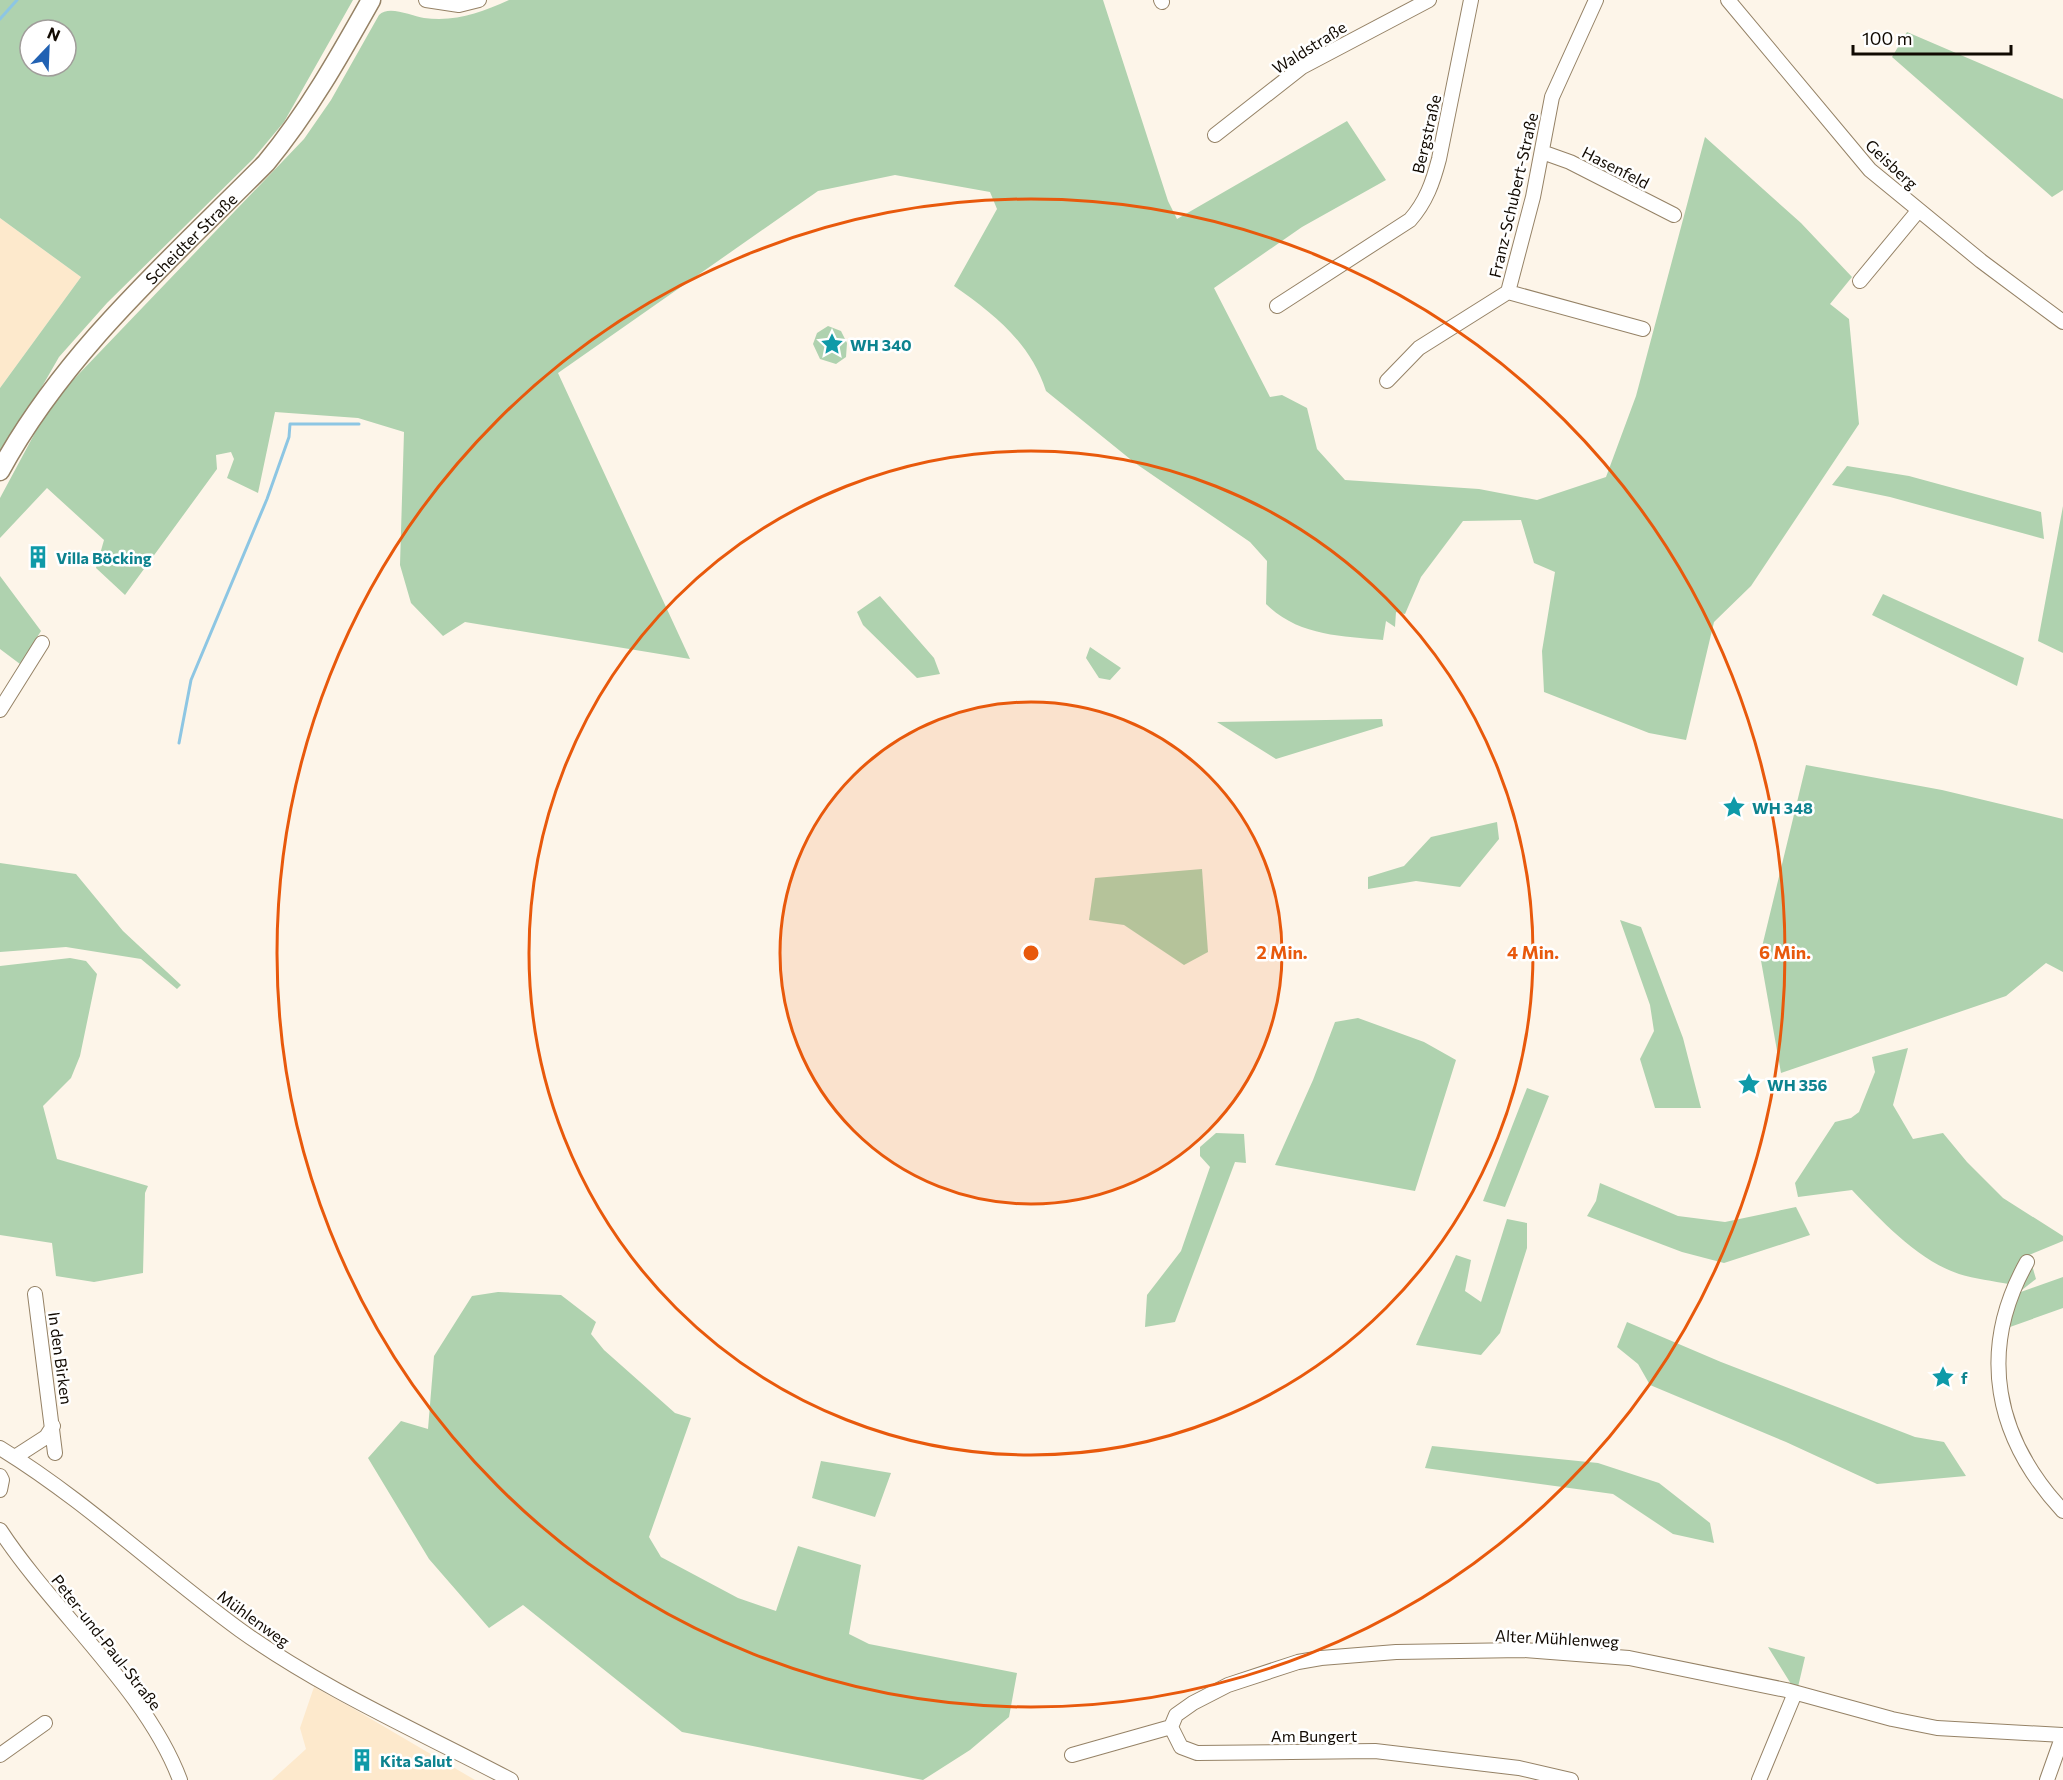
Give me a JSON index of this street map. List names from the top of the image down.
{
  "streets": {
    "main road": ["Scheidter Straße"],
    "street": [
      "Waldstraße",
      "Bergstraße",
      "Geisberg",
      "Hasenfeld",
      "Franz-Schubert-Straße",
      "In den Birken",
      "Mühlenweg",
      "Alter Mühlenweg",
      "Peter-und-Paul-Straße",
      "Am Bungert"
    ]
  },
  "crossings": [
    ["Hasenfeld", "Franz-Schubert-Straße"],
    ["In den Birken", "Mühlenweg"],
    ["Alter Mühlenweg", "Am Bungert"]
  ],
  "places": {
    "place": [
      "WH 340",
      "WH 348",
      "WH 356",
      "f"
    ],
    "building": ["Villa Böcking", "Kita Salut"]
  },
  "scale_bar": "100 m",
  "north": "top right",
  "rings": ["2 Min.", "4 Min.", "6 Min."]
}
